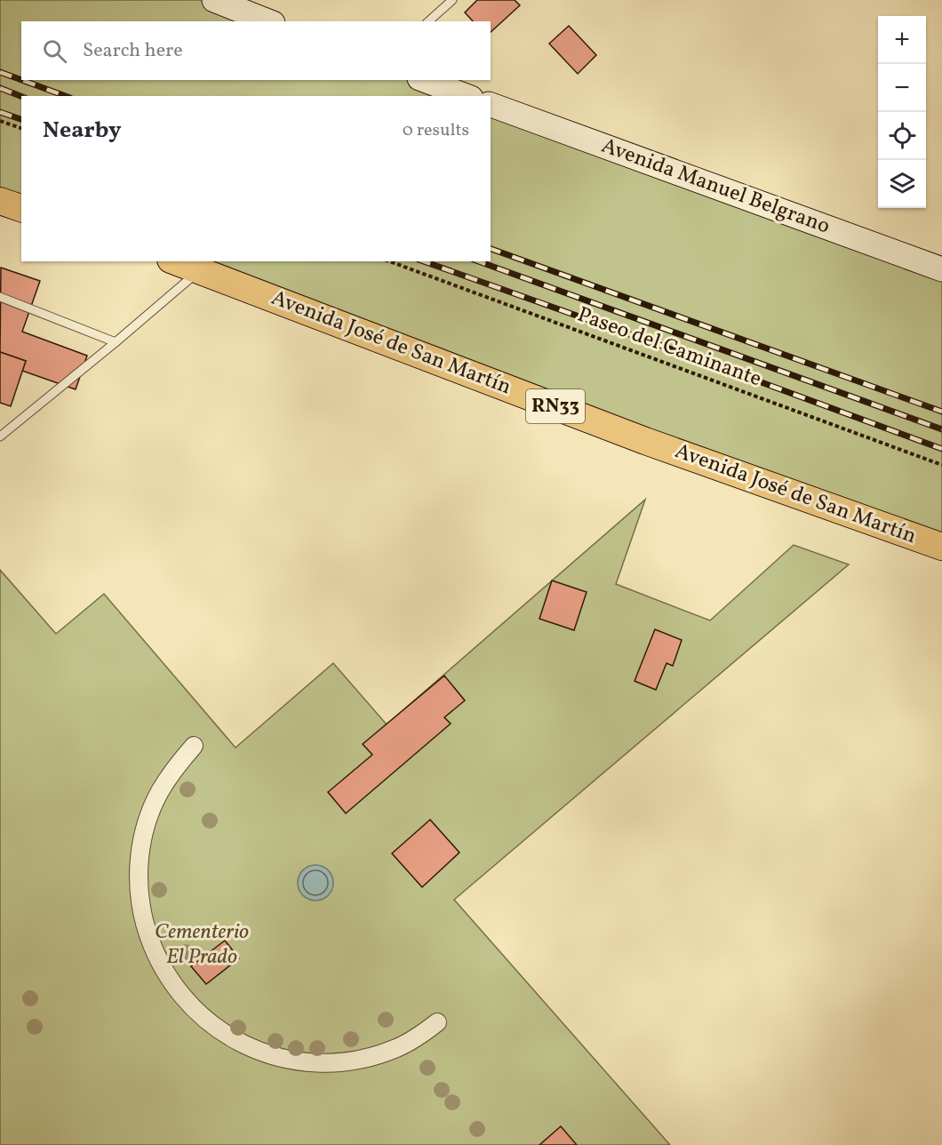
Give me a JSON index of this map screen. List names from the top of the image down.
{
  "streets": {
    "main road": ["Avenida Manuel Belgrano", "Avenida José de San Martín", "RN33"],
    "path": ["Paseo del Caminante"]
  },
  "parks": ["Cementerio El Prado"],
  "page": {
    "map_buttons": ["+", "−"],
    "search": "Search here",
    "heading": ["Nearby", "0 results"]
  }
}
